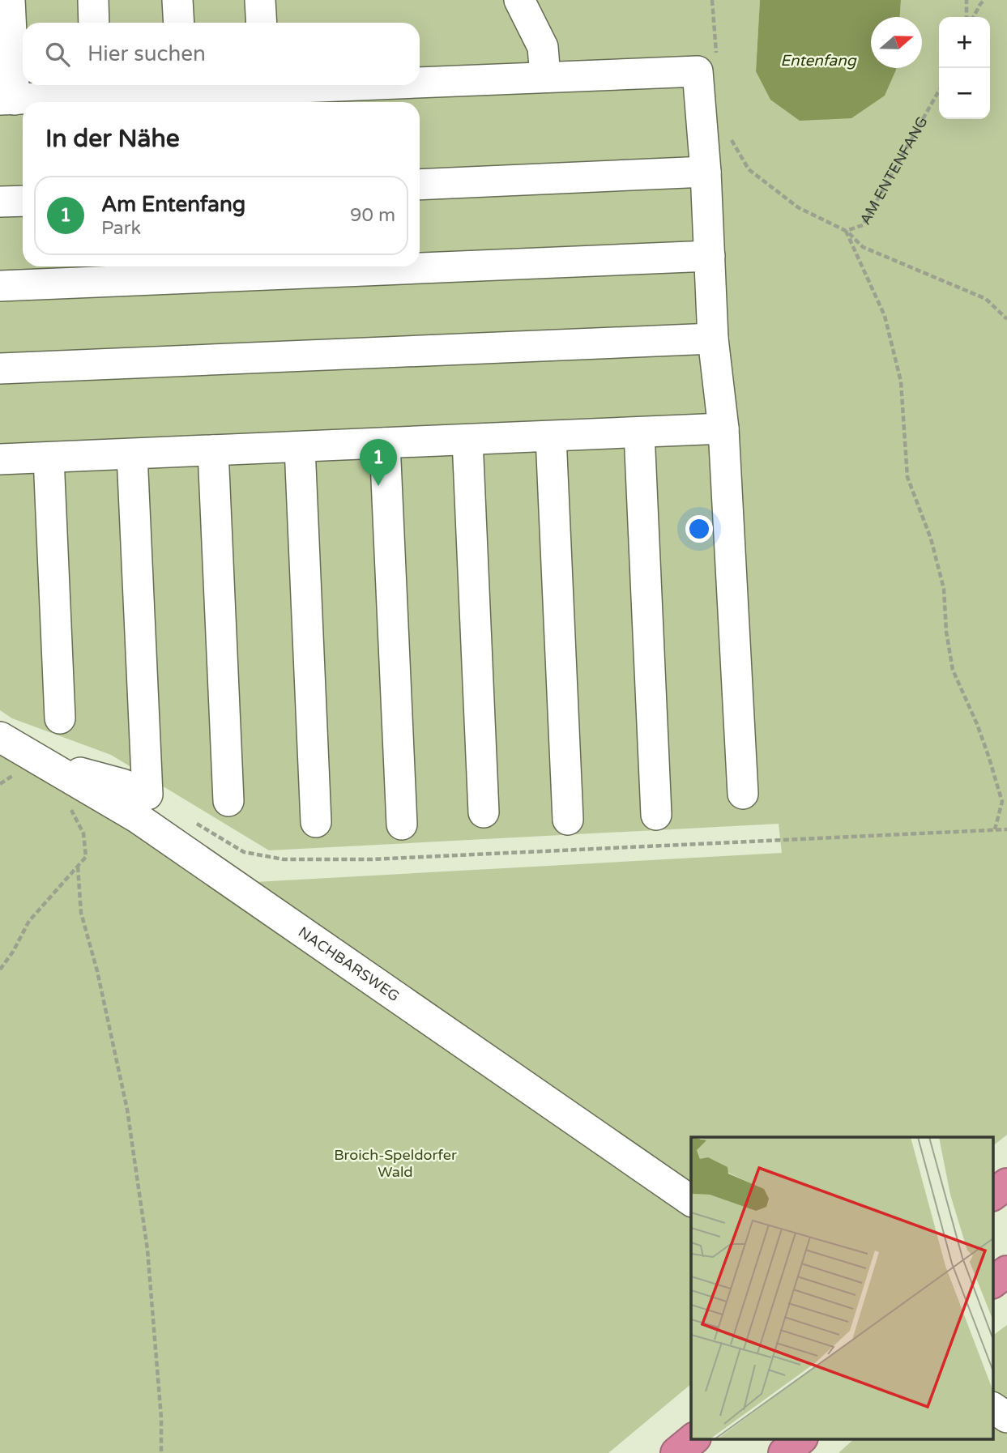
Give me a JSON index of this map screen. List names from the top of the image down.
{
  "streets": {
    "lane": ["NACHBARSWEG"],
    "path": ["AM ENTENFANG"]
  },
  "water": ["Entenfang"],
  "parks": ["Broich-Speldorfer Wald"],
  "north": "right",
  "page": {
    "map_buttons": ["+", "−"],
    "search": "Hier suchen",
    "heading": "In der Nähe",
    "list": [
      {
        "mark": "1",
        "name": "Am Entenfang",
        "note": "Park",
        "value": "90 m"
      }
    ],
    "pins": "1"
  }
}
